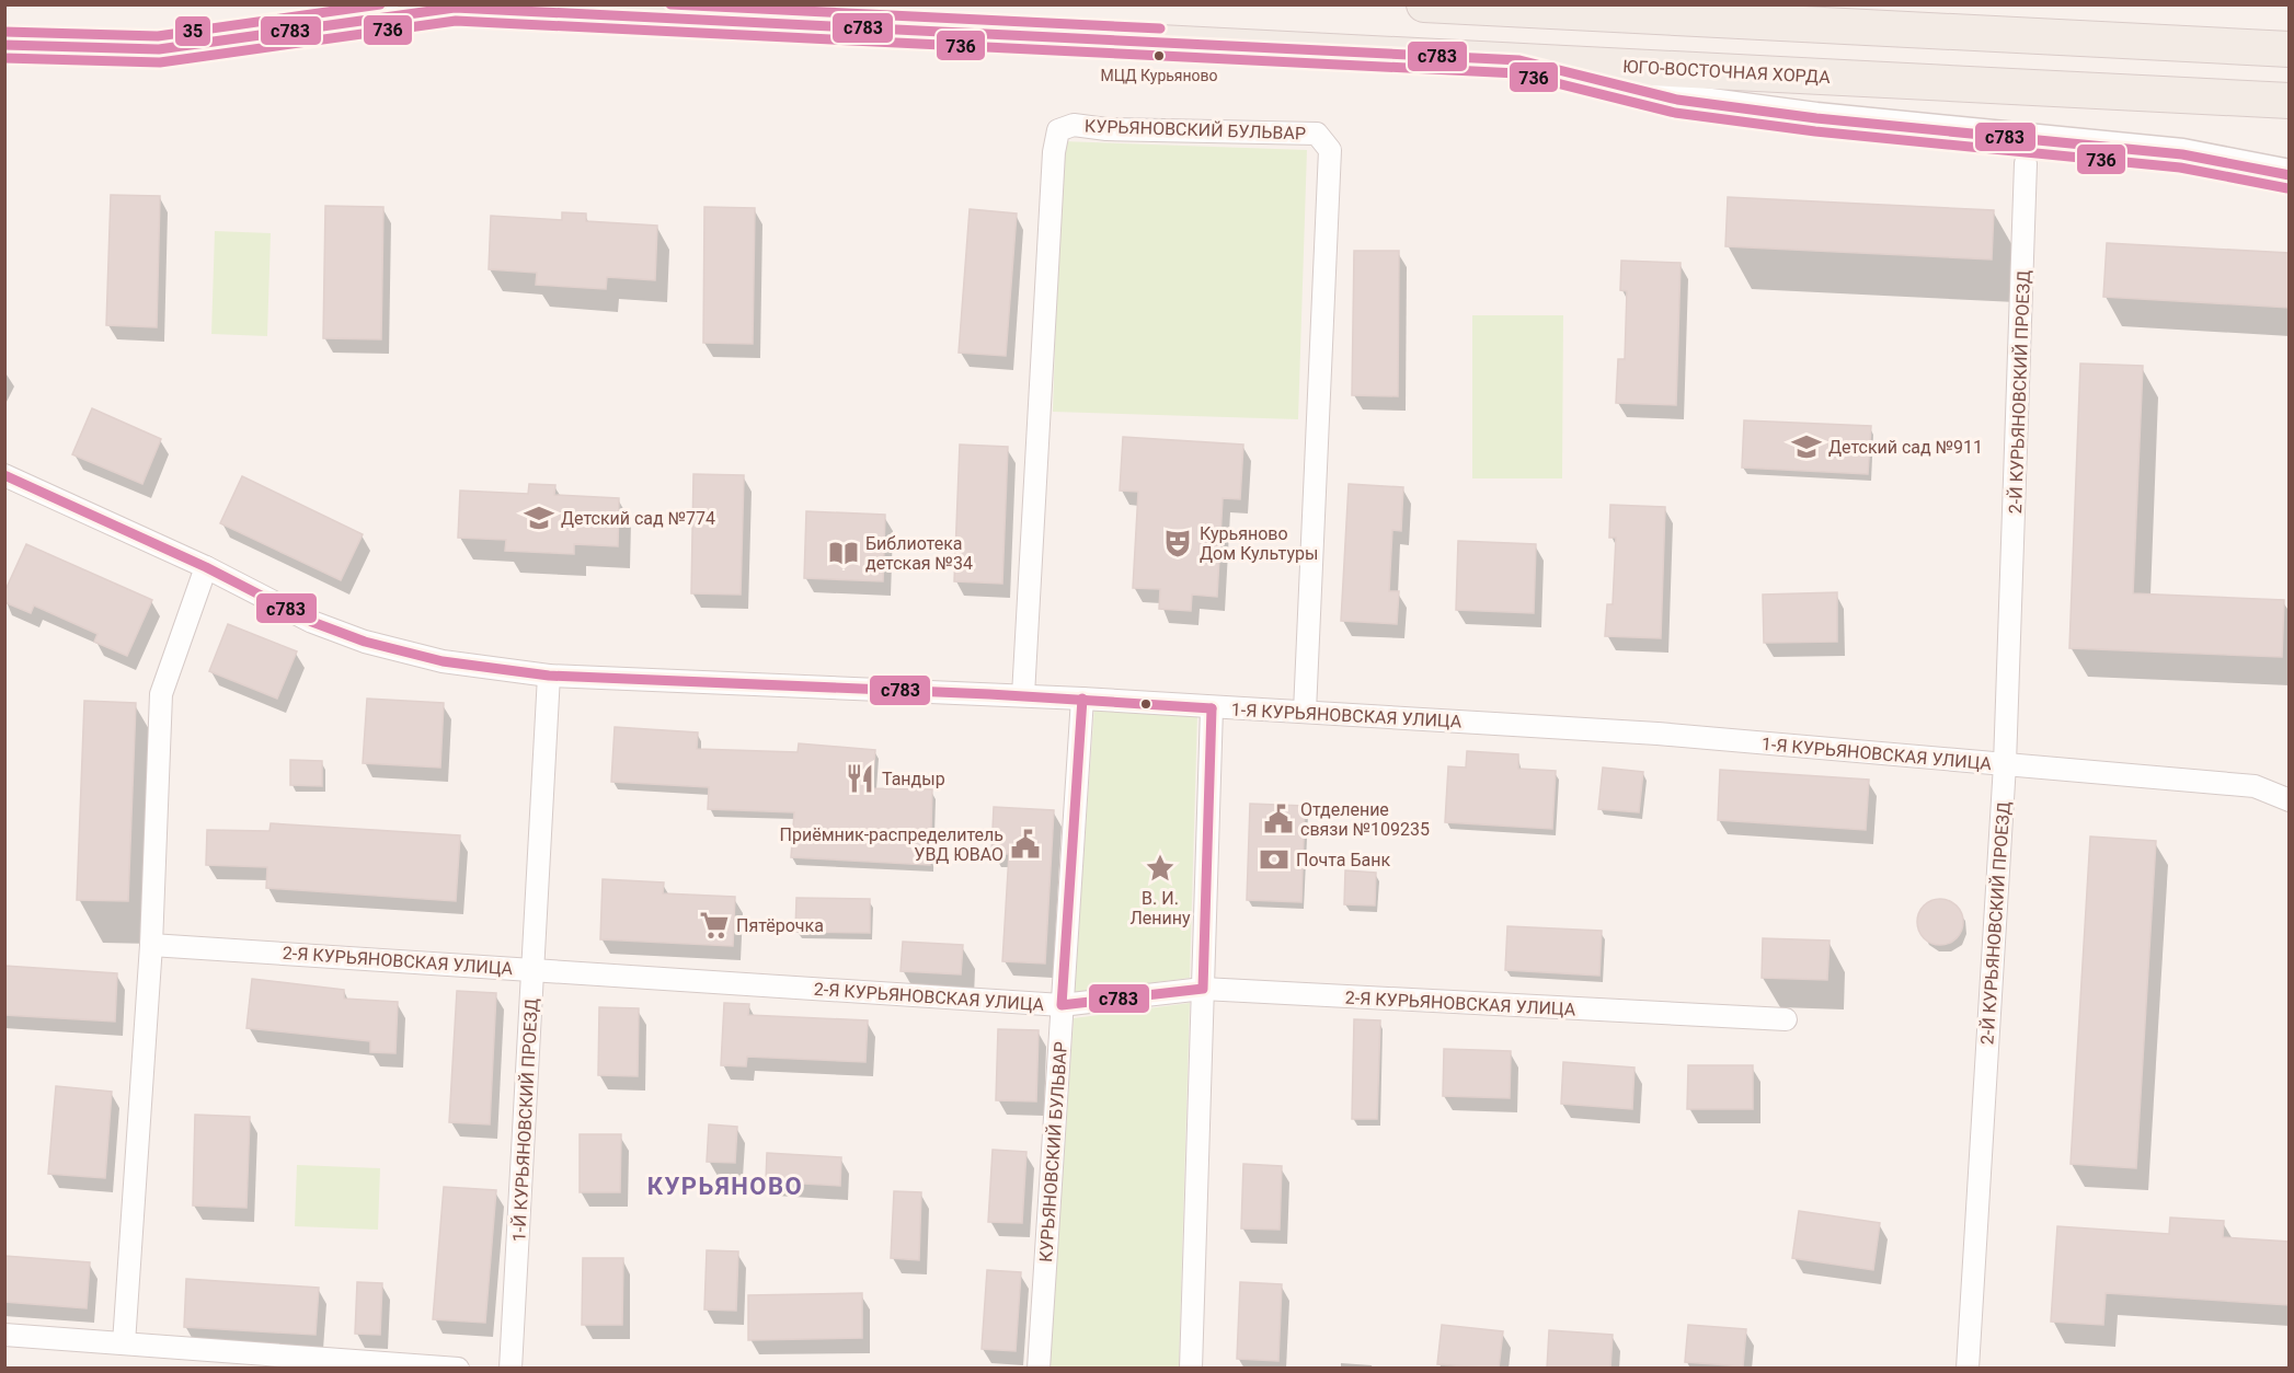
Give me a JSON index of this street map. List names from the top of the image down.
{
  "streets": {
    "main road": ["ЮГО-ВОСТОЧНАЯ ХОРДА"],
    "street": [
      "КУРЬЯНОВСКИЙ БУЛЬВАР",
      "2-Й КУРЬЯНОВСКИЙ ПРОЕЗД",
      "1-Я КУРЬЯНОВСКАЯ УЛИЦА",
      "2-Я КУРЬЯНОВСКАЯ УЛИЦА",
      "1-Й КУРЬЯНОВСКИЙ ПРОЕЗД"
    ]
  },
  "crossings": [
    ["КУРЬЯНОВСКИЙ БУЛЬВАР", "1-Я КУРЬЯНОВСКАЯ УЛИЦА"],
    ["КУРЬЯНОВСКИЙ БУЛЬВАР", "2-Я КУРЬЯНОВСКАЯ УЛИЦА"],
    ["2-Й КУРЬЯНОВСКИЙ ПРОЕЗД", "1-Я КУРЬЯНОВСКАЯ УЛИЦА"],
    ["1-Я КУРЬЯНОВСКАЯ УЛИЦА", "1-Й КУРЬЯНОВСКИЙ ПРОЕЗД"],
    ["2-Я КУРЬЯНОВСКАЯ УЛИЦА", "1-Й КУРЬЯНОВСКИЙ ПРОЕЗД"]
  ],
  "districts": ["КУРЬЯНОВО"],
  "places": {
    "other": ["МЦД Курьяново"],
    "school or university": ["Детский сад №911", "Детский сад №774"],
    "theatre": ["Курьяново Дом Культуры"],
    "library": ["Библиотека детская №34"],
    "restaurant": ["Тандыр"],
    "public building": ["Отделение связи №109235", "Приёмник-распределитель УВД ЮВАО"],
    "bank": ["Почта Банк"],
    "place": ["В. И. Ленину"],
    "supermarket": ["Пятёрочка"]
  },
  "lines": ["transit line 35", "transit line с783", "transit line 736"]
}
